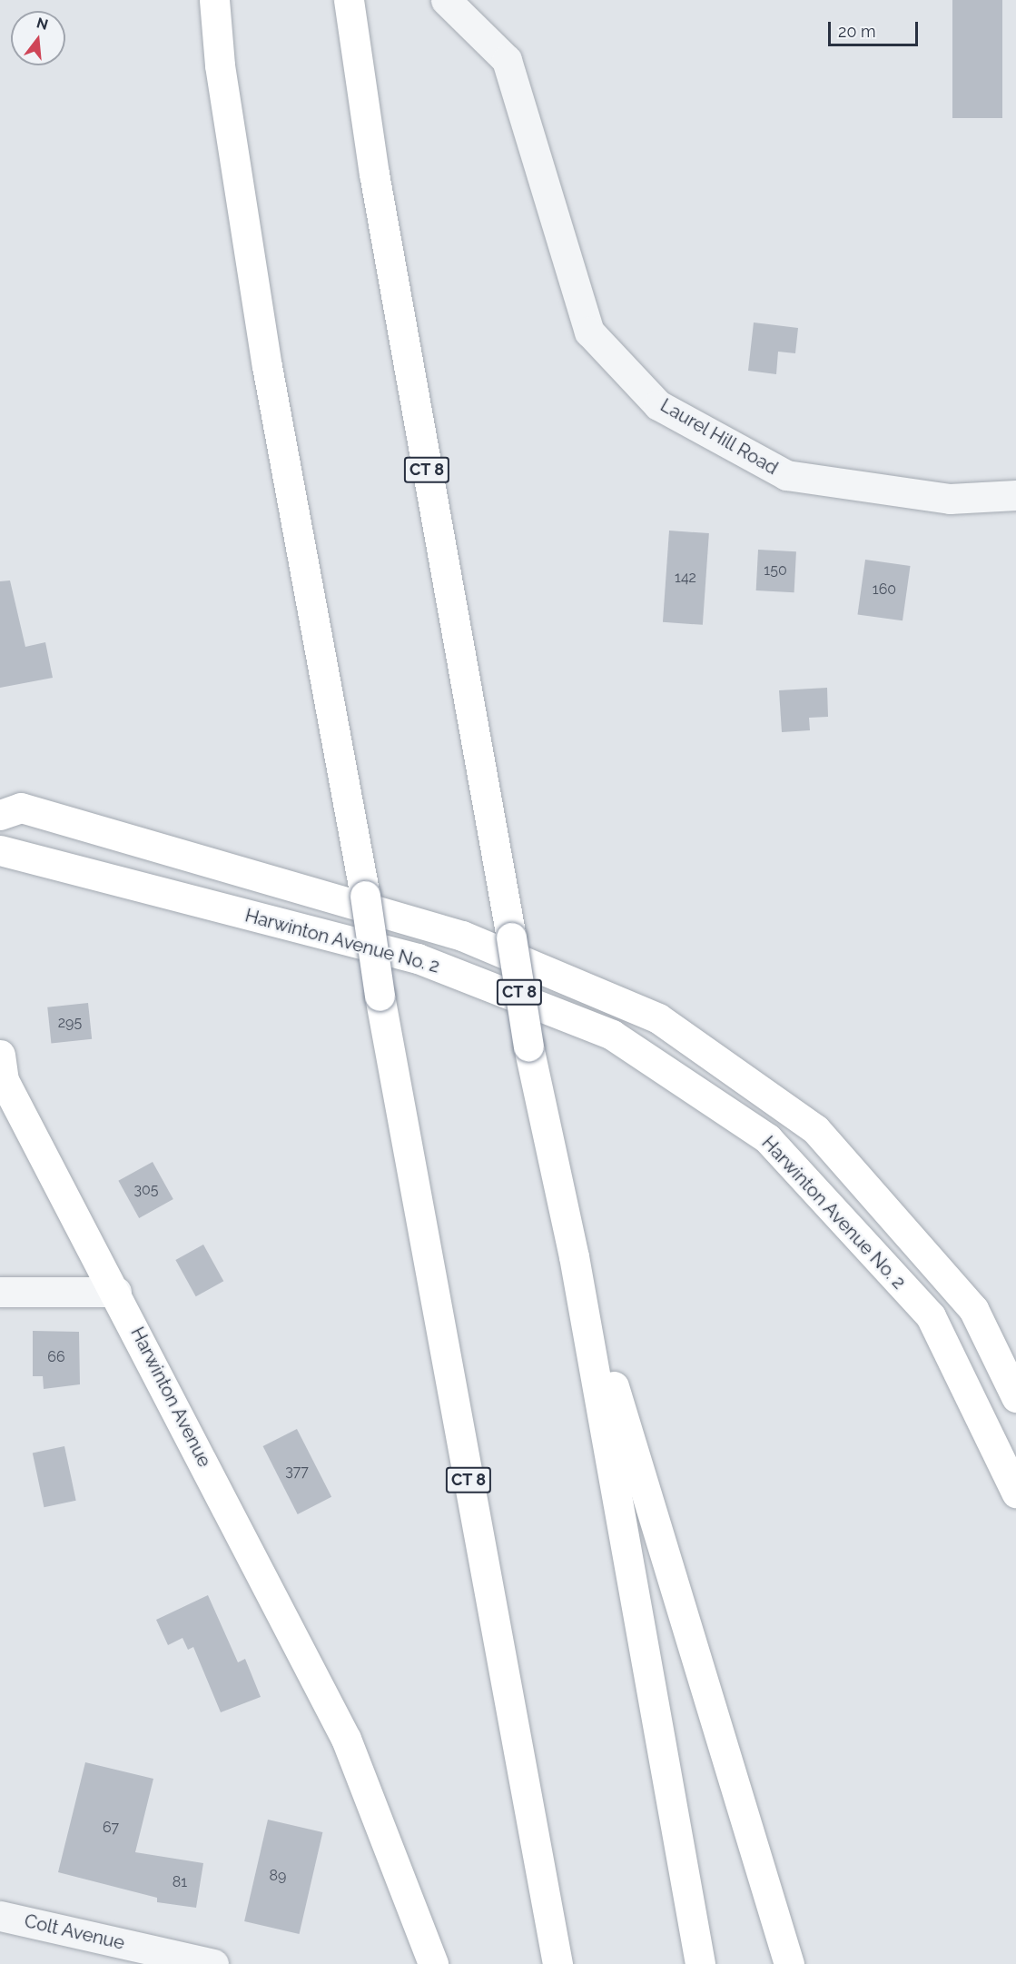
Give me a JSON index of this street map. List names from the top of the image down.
{
  "streets": {
    "main road": ["CT 8", "Harwinton Avenue No. 2", "Harwinton Avenue"],
    "street": ["Laurel Hill Road", "Colt Avenue"]
  },
  "house_numbers": [
    "150",
    "142",
    "160",
    "295",
    "305",
    "66",
    "377",
    "67",
    "89",
    "81"
  ],
  "scale_bar": "20 m",
  "north": "top"
}
